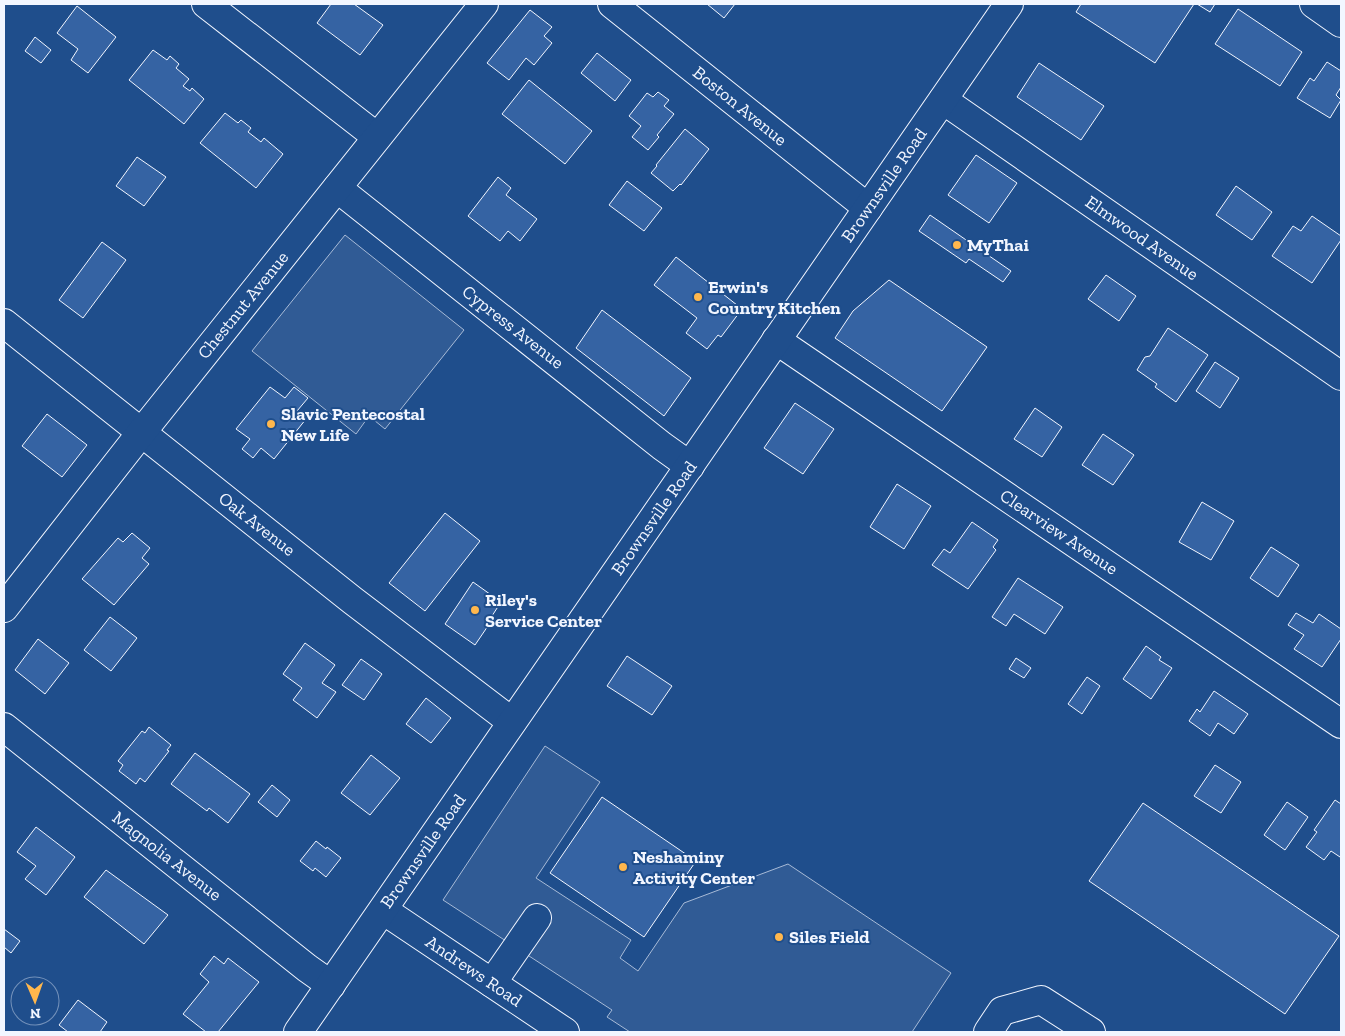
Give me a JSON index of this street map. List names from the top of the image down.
{
  "streets": {
    "street": [
      "Boston Avenue",
      "Brownsville Road",
      "Elmwood Avenue",
      "Chestnut Avenue",
      "Cypress Avenue",
      "Oak Avenue",
      "Clearview Avenue",
      "Magnolia Avenue",
      "Andrews Road"
    ]
  },
  "crossings": [
    ["Boston Avenue", "Brownsville Road"],
    ["Brownsville Road", "Elmwood Avenue"],
    ["Brownsville Road", "Cypress Avenue"],
    ["Brownsville Road", "Oak Avenue"],
    ["Brownsville Road", "Clearview Avenue"],
    ["Brownsville Road", "Magnolia Avenue"],
    ["Brownsville Road", "Andrews Road"],
    ["Chestnut Avenue", "Cypress Avenue"],
    ["Chestnut Avenue", "Oak Avenue"]
  ],
  "places": [
    "MyThai",
    "Erwin's Country Kitchen",
    "Slavic Pentecostal New Life",
    "Riley's Service Center",
    "Neshaminy Activity Center",
    "Siles Field"
  ],
  "north": "bottom"
}
